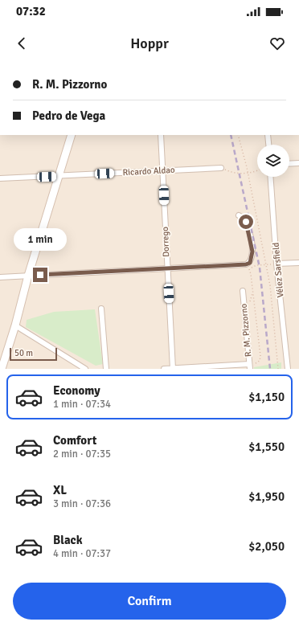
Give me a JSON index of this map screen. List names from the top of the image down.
{
  "streets": {
    "street": [
      "Ricardo Aldao",
      "Dorrego",
      "Vélez Sarsfield",
      "R. M. Pizzorno"
    ]
  },
  "crossings": [
    ["Ricardo Aldao", "Dorrego"]
  ],
  "scale_bar": "50 m",
  "page": {
    "status": "07:32",
    "header": "Hoppr",
    "banner": ["R. M. Pizzorno", "Pedro de Vega"],
    "bubble": "1 min",
    "scale": "50 m",
    "list": [
      {
        "name": "Economy",
        "note": "1 min · 07:34",
        "value": "$1,150"
      },
      {
        "name": "Comfort",
        "note": "2 min · 07:35",
        "value": "$1,550"
      },
      {
        "name": "XL",
        "note": "3 min · 07:36",
        "value": "$1,950"
      },
      {
        "name": "Black",
        "note": "4 min · 07:37",
        "value": "$2,050"
      }
    ],
    "buttons": "Confirm"
  }
}
